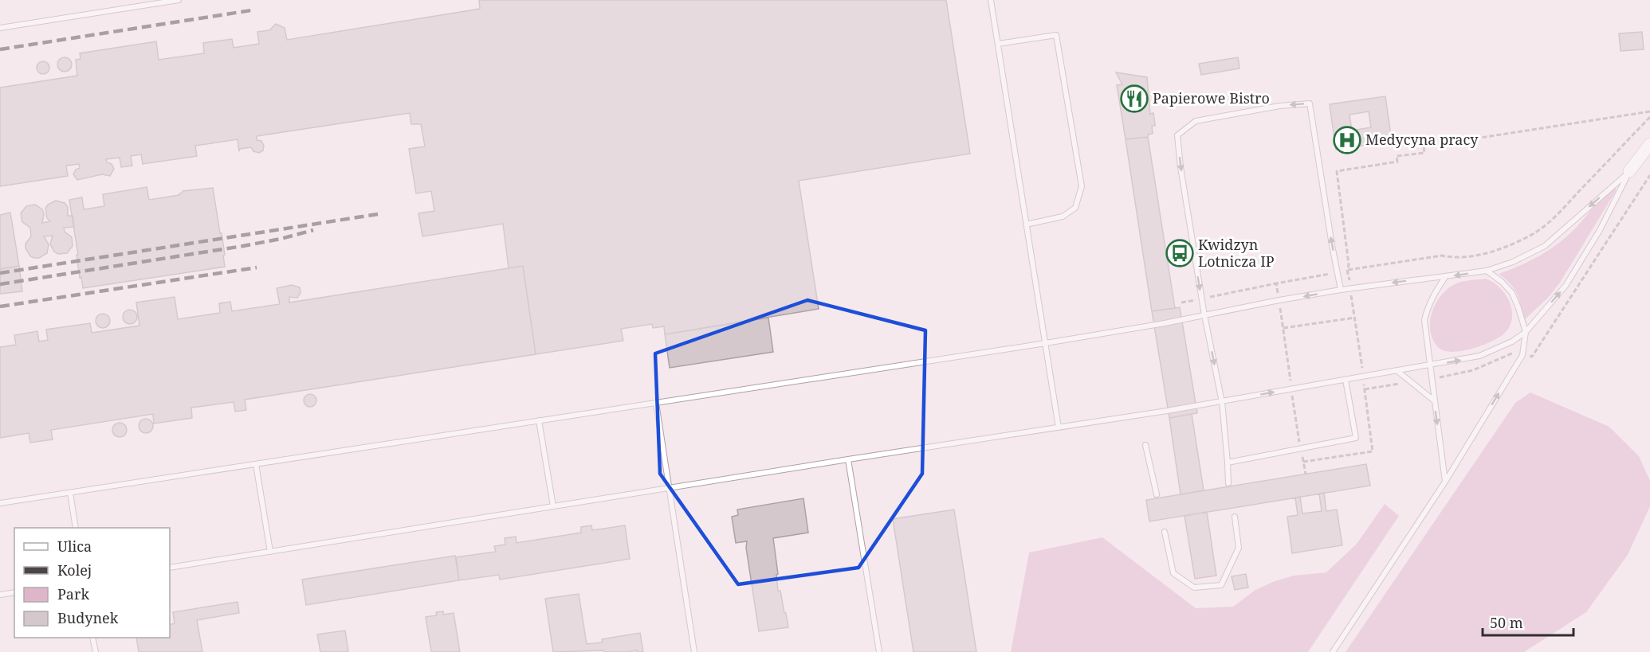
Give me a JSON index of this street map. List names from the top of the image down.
{
  "places": {
    "restaurant": ["Papierowe Bistro"],
    "hospital": ["Medycyna pracy"],
    "bus stop": ["Kwidzyn Lotnicza IP"]
  },
  "legend": [
    "Ulica",
    "Kolej",
    "Park",
    "Budynek"
  ],
  "scale_bar": "50 m"
}
